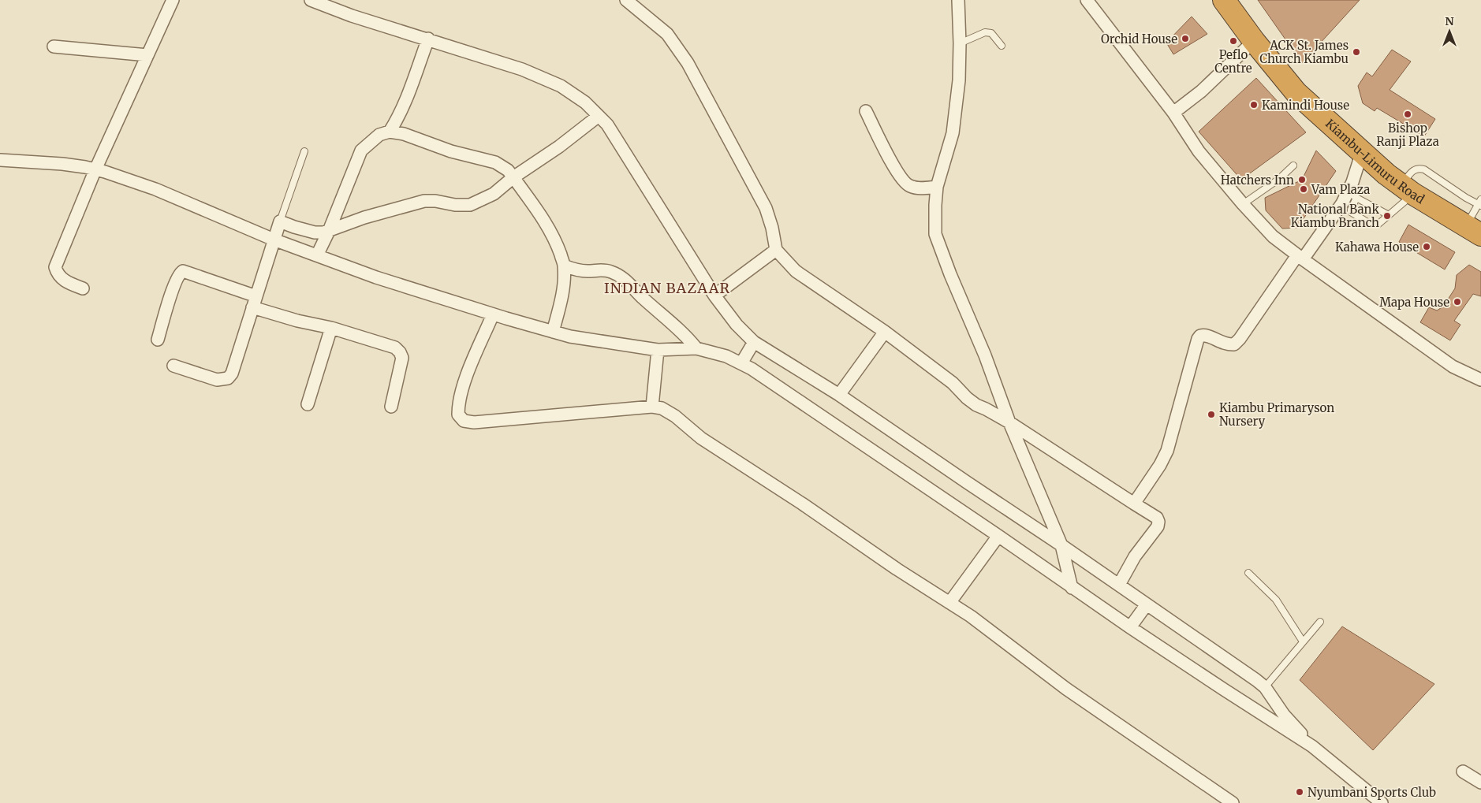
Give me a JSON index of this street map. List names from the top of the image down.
{
  "streets": {
    "highway": ["Kiambu-Limuru Road"]
  },
  "districts": ["INDIAN BAZAAR"],
  "places": [
    "Orchid House",
    "Peflo Centre",
    "ACK St. James Church Kiambu",
    "Kamindi House",
    "Bishop Ranji Plaza",
    "Hatchers Inn",
    "Vam Plaza",
    "National Bank Kiambu Branch",
    "Kahawa House",
    "Mapa House",
    "Kiambu Primaryson Nursery",
    "Nyumbani Sports Club"
  ],
  "north": "top"
}
